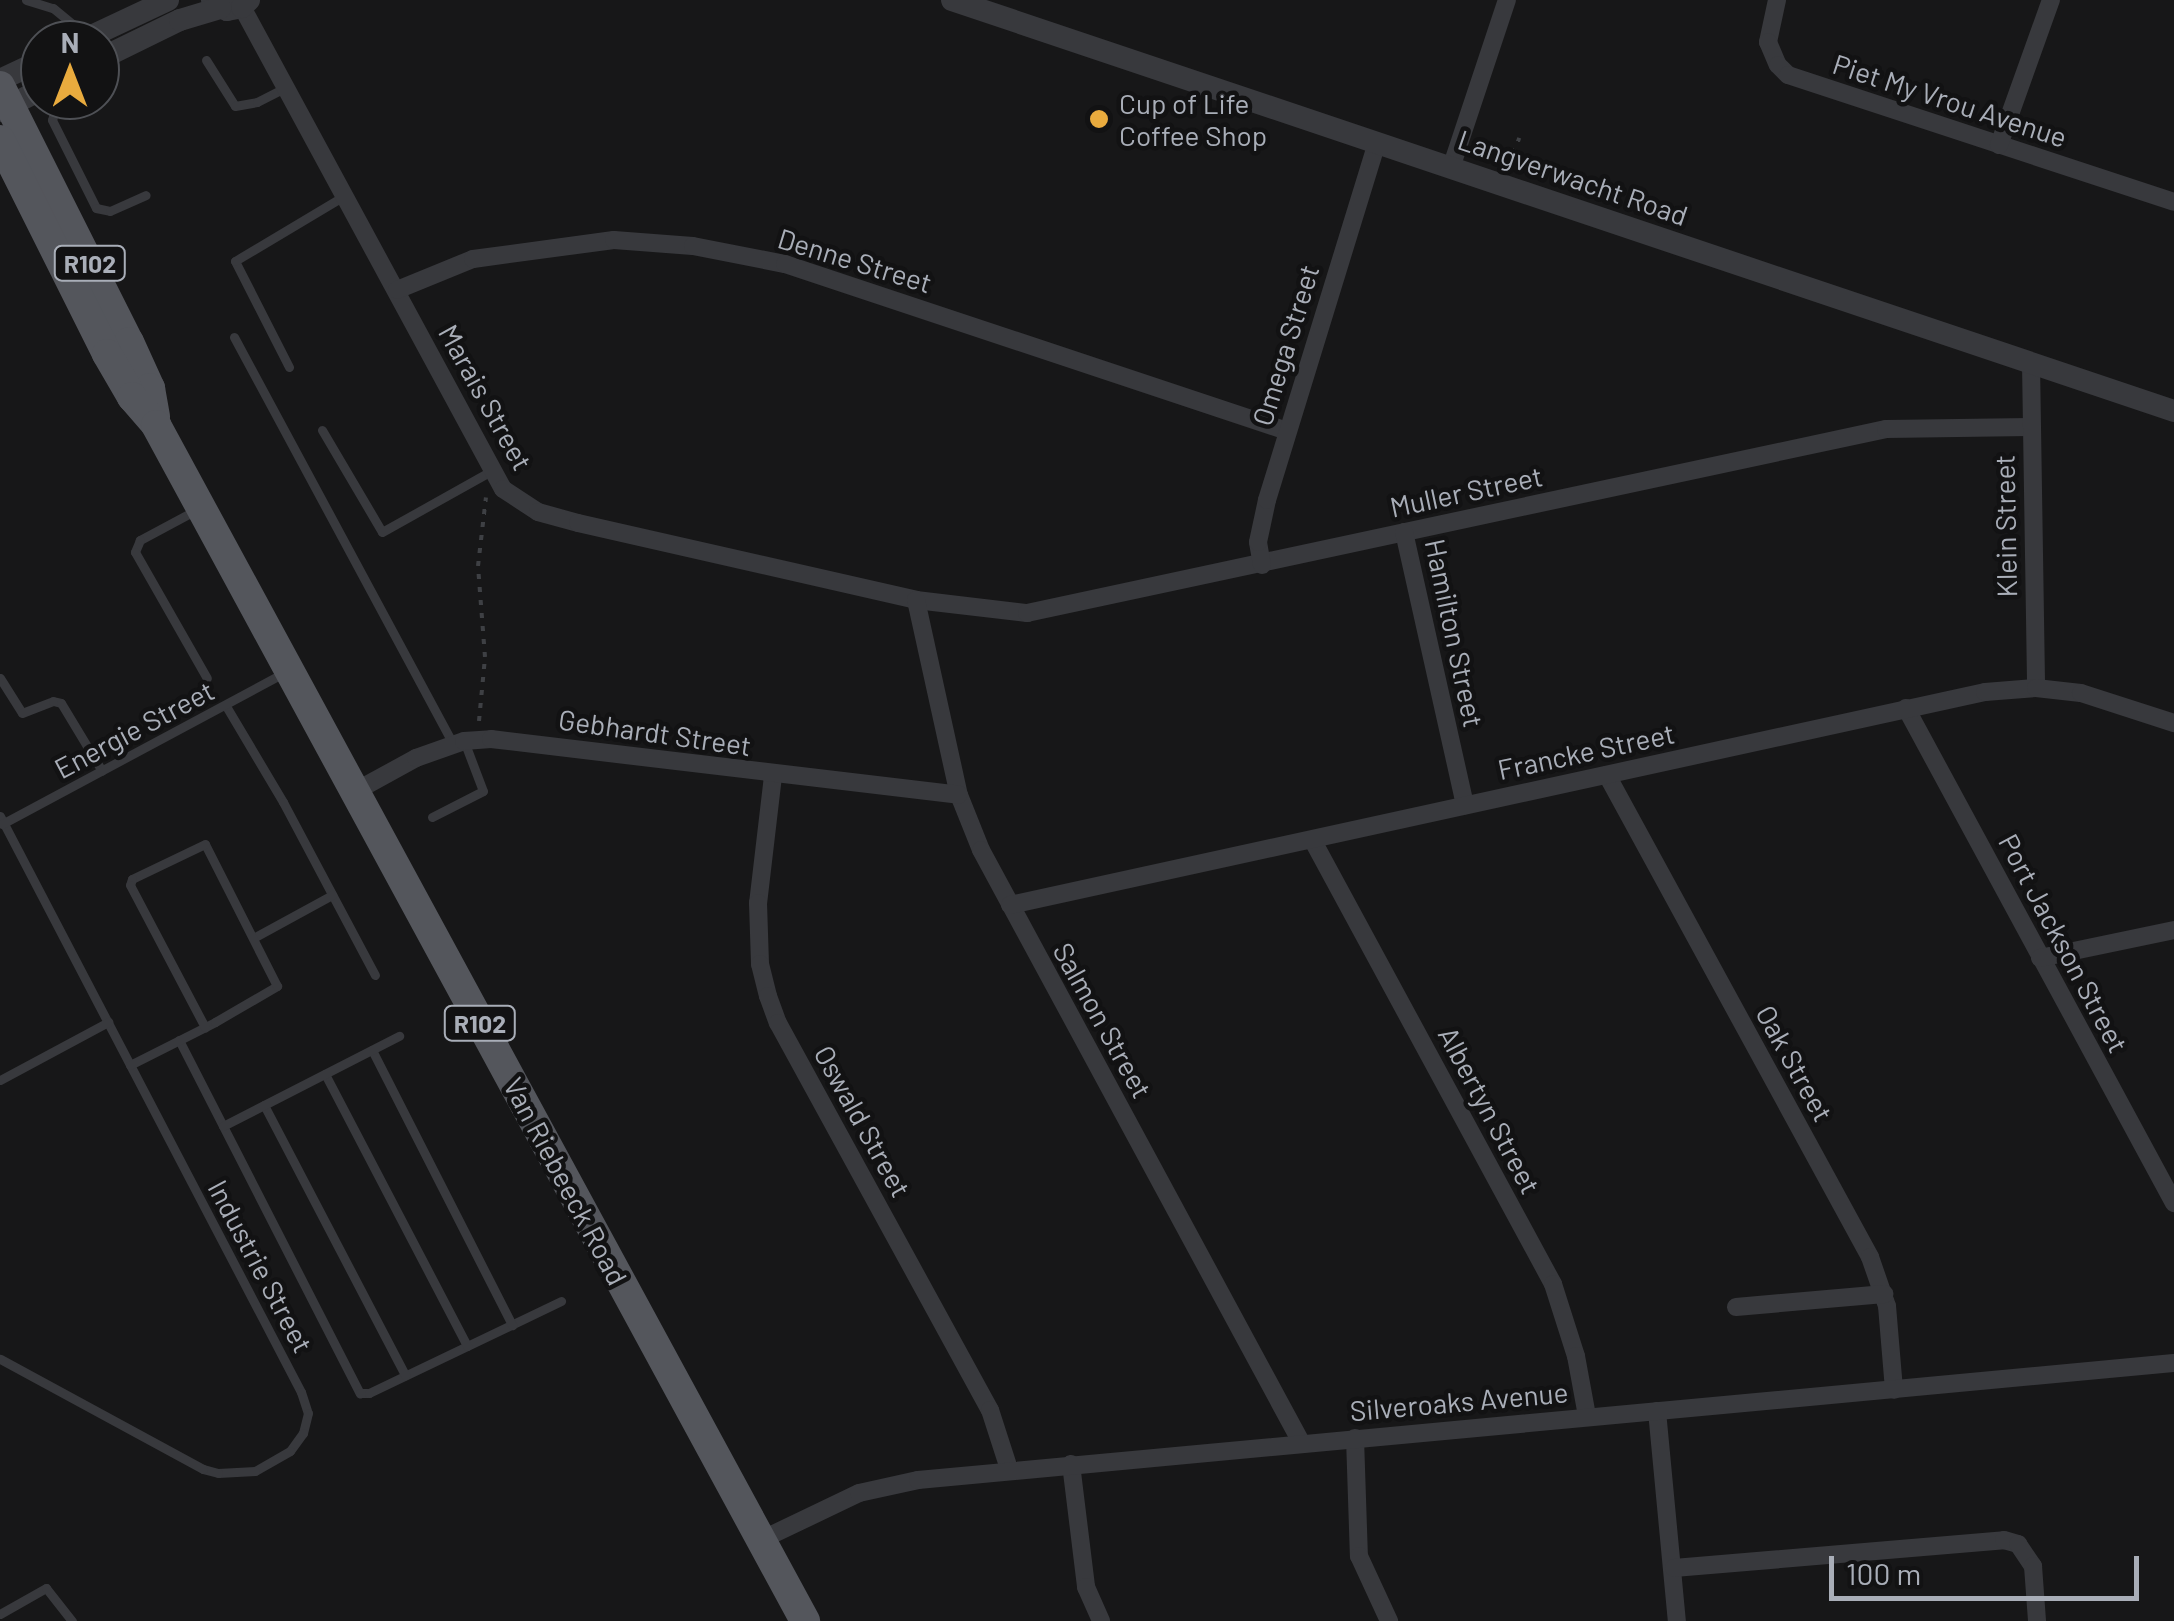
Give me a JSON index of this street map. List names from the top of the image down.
{
  "streets": {
    "main road": ["R102", "Van Riebeeck Road"],
    "street": [
      "Piet My Vrou Avenue",
      "Langverwacht Road",
      "Denne Street",
      "Omega Street",
      "Marais Street",
      "Muller Street",
      "Klein Street",
      "Hamilton Street",
      "Gebhardt Street",
      "Francke Street",
      "Port Jackson Street",
      "Salmon Street",
      "Oak Street",
      "Albertyn Street",
      "Oswald Street",
      "Silveroaks Avenue"
    ],
    "lane": ["Energie Street", "Industrie Street"]
  },
  "crossings": [
    ["Langverwacht Road", "Omega Street"],
    ["Langverwacht Road", "Klein Street"],
    ["Denne Street", "Omega Street"],
    ["Denne Street", "Marais Street"],
    ["Omega Street", "Muller Street"],
    ["Marais Street", "Muller Street"],
    ["Marais Street", "Salmon Street"],
    ["Muller Street", "Klein Street"],
    ["Muller Street", "Hamilton Street"],
    ["Muller Street", "Salmon Street"],
    ["Klein Street", "Francke Street"],
    ["Hamilton Street", "Francke Street"],
    ["Energie Street", "Van Riebeeck Road"],
    ["Energie Street", "Industrie Street"],
    ["Gebhardt Street", "Salmon Street"],
    ["Gebhardt Street", "Oswald Street"],
    ["Gebhardt Street", "Van Riebeeck Road"],
    ["Francke Street", "Port Jackson Street"],
    ["Francke Street", "Salmon Street"],
    ["Francke Street", "Oak Street"],
    ["Francke Street", "Albertyn Street"],
    ["Salmon Street", "Silveroaks Avenue"],
    ["Oak Street", "Silveroaks Avenue"],
    ["Albertyn Street", "Silveroaks Avenue"],
    ["Oswald Street", "Silveroaks Avenue"],
    ["Van Riebeeck Road", "Silveroaks Avenue"]
  ],
  "places": ["Cup of Life Coffee Shop"],
  "scale_bar": "100 m",
  "north": "top"
}
